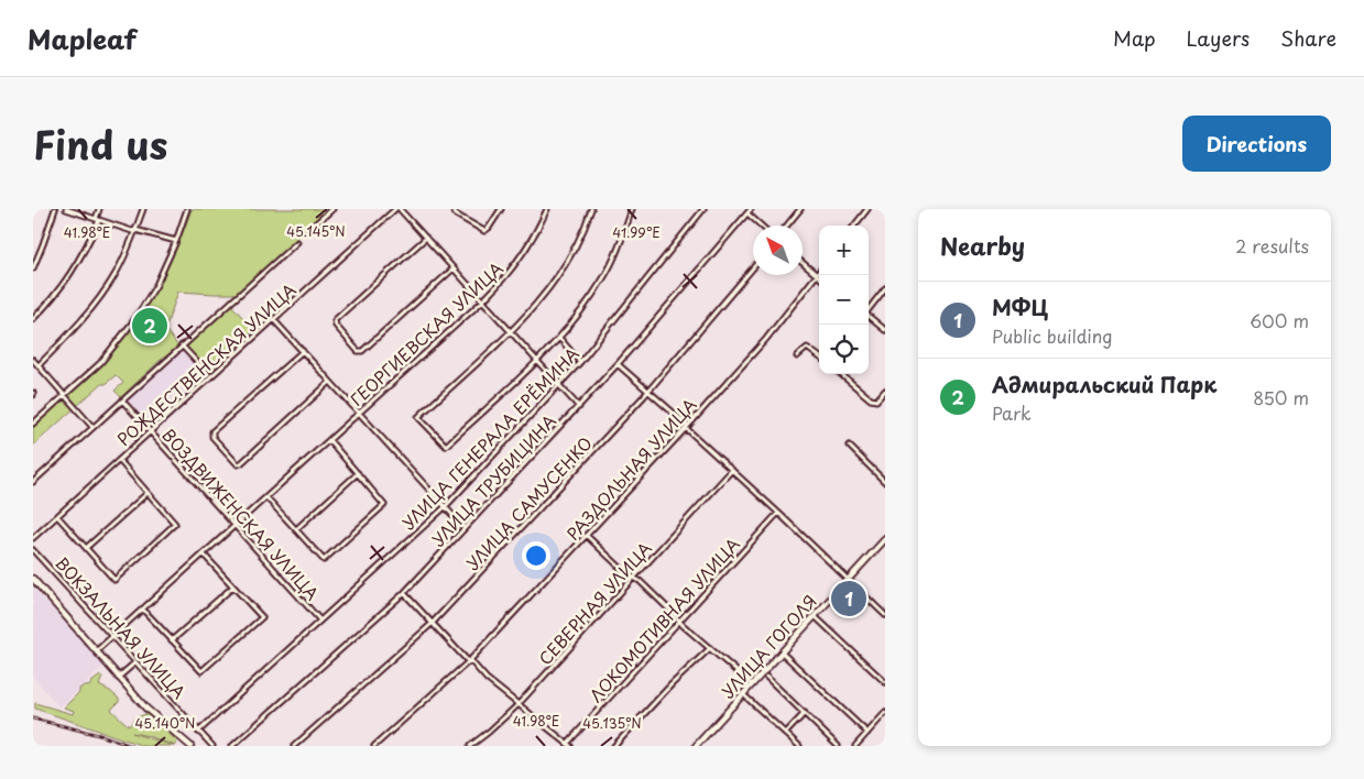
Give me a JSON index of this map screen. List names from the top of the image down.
{
  "streets": {
    "main road": ["ВОКЗАЛЬНАЯ УЛИЦА", "УЛИЦА ГОГОЛЯ"],
    "street": [
      "ГЕОРГИЕВСКАЯ УЛИЦА",
      "РОЖДЕСТВЕНСКАЯ УЛИЦА",
      "УЛИЦА ГЕНЕРАЛА ЕРЁМИНА",
      "РАЗДОЛЬНАЯ УЛИЦА",
      "УЛИЦА ТРУБИЦИНА",
      "УЛИЦА САМУСЕНКО",
      "ВОЗДВИЖЕНСКАЯ УЛИЦА",
      "СЕВЕРНАЯ УЛИЦА",
      "ЛОКОМОТИВНАЯ УЛИЦА"
    ]
  },
  "crossings": [
    ["ГЕОРГИЕВСКАЯ УЛИЦА", "ВОЗДВИЖЕНСКАЯ УЛИЦА"],
    ["ГЕОРГИЕВСКАЯ УЛИЦА", "ВОКЗАЛЬНАЯ УЛИЦА"],
    ["РОЖДЕСТВЕНСКАЯ УЛИЦА", "ВОЗДВИЖЕНСКАЯ УЛИЦА"],
    ["УЛИЦА ГЕНЕРАЛА ЕРЁМИНА", "ВОЗДВИЖЕНСКАЯ УЛИЦА"],
    ["УЛИЦА ГЕНЕРАЛА ЕРЁМИНА", "ВОКЗАЛЬНАЯ УЛИЦА"]
  ],
  "north": "top left",
  "page": {
    "header": "Mapleaf",
    "nav": ["Map", "Layers", "Share"],
    "title": "Find us",
    "buttons": "Directions",
    "heading": ["Nearby", "2 results"],
    "map_buttons": ["+", "−"],
    "list": [
      {
        "mark": "1",
        "name": "МФЦ",
        "note": "Public building",
        "value": "600 m"
      },
      {
        "mark": "2",
        "name": "Адмиральский Парк",
        "note": "Park",
        "value": "850 m"
      }
    ],
    "pins": ["2", "1"]
  },
  "coordinates": [
    "45.145°N",
    "41.98°E",
    "41.99°E",
    "45.140°N",
    "45.135°N"
  ]
}
